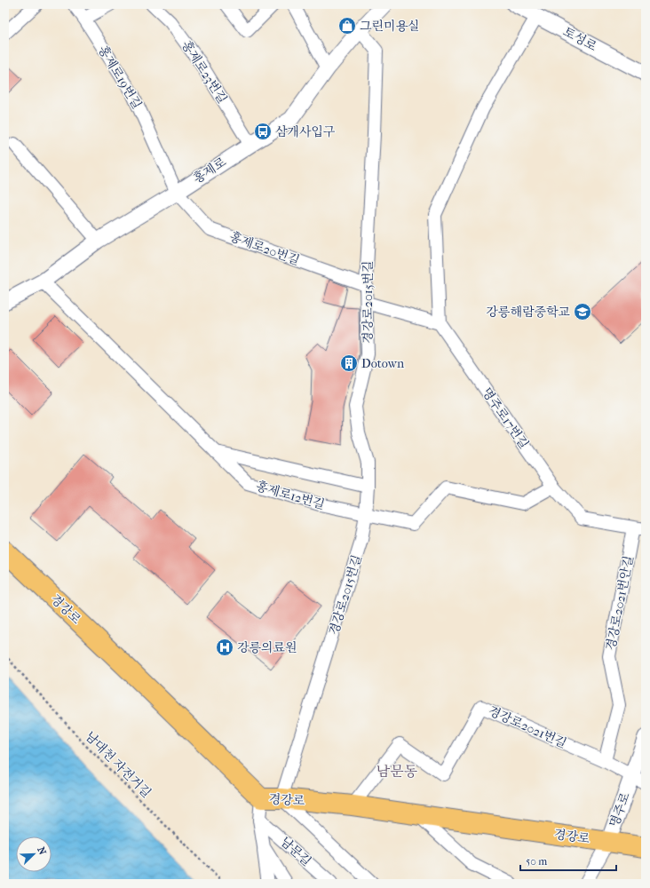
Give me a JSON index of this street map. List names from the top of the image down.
{
  "streets": {
    "main road": ["경강로"],
    "street": [
      "토성로",
      "홍제로23번길",
      "홍제로19번길",
      "홍제로",
      "홍제로20번길",
      "경강로2015번길",
      "명주로17번길",
      "홍제로12번길",
      "경강로2021번안길",
      "경강로2021번길",
      "명주로",
      "남문길"
    ],
    "path": ["남대천 자전거길"]
  },
  "crossings": [
    ["홍제로23번길", "홍제로"],
    ["홍제로19번길", "홍제로"],
    ["홍제로19번길", "홍제로20번길"],
    ["홍제로", "홍제로20번길"],
    ["홍제로", "경강로2015번길"],
    ["홍제로", "홍제로12번길"],
    ["홍제로20번길", "경강로2015번길"],
    ["경강로2015번길", "홍제로12번길"],
    ["경강로2015번길", "경강로"],
    ["명주로17번길", "홍제로12번길"],
    ["명주로17번길", "경강로2021번안길"],
    ["경강로2021번안길", "경강로2021번길"],
    ["경강로", "경강로2021번길"],
    ["경강로", "명주로"],
    ["경강로2021번길", "명주로"]
  ],
  "districts": ["남문동"],
  "places": {
    "shop": ["그린미용실"],
    "bus stop": ["삼개사입구"],
    "school or university": ["강릉해람중학교"],
    "building": ["Dotown"],
    "hospital": ["강릉의료원"]
  },
  "scale_bar": "50 m",
  "north": "top right"
}
